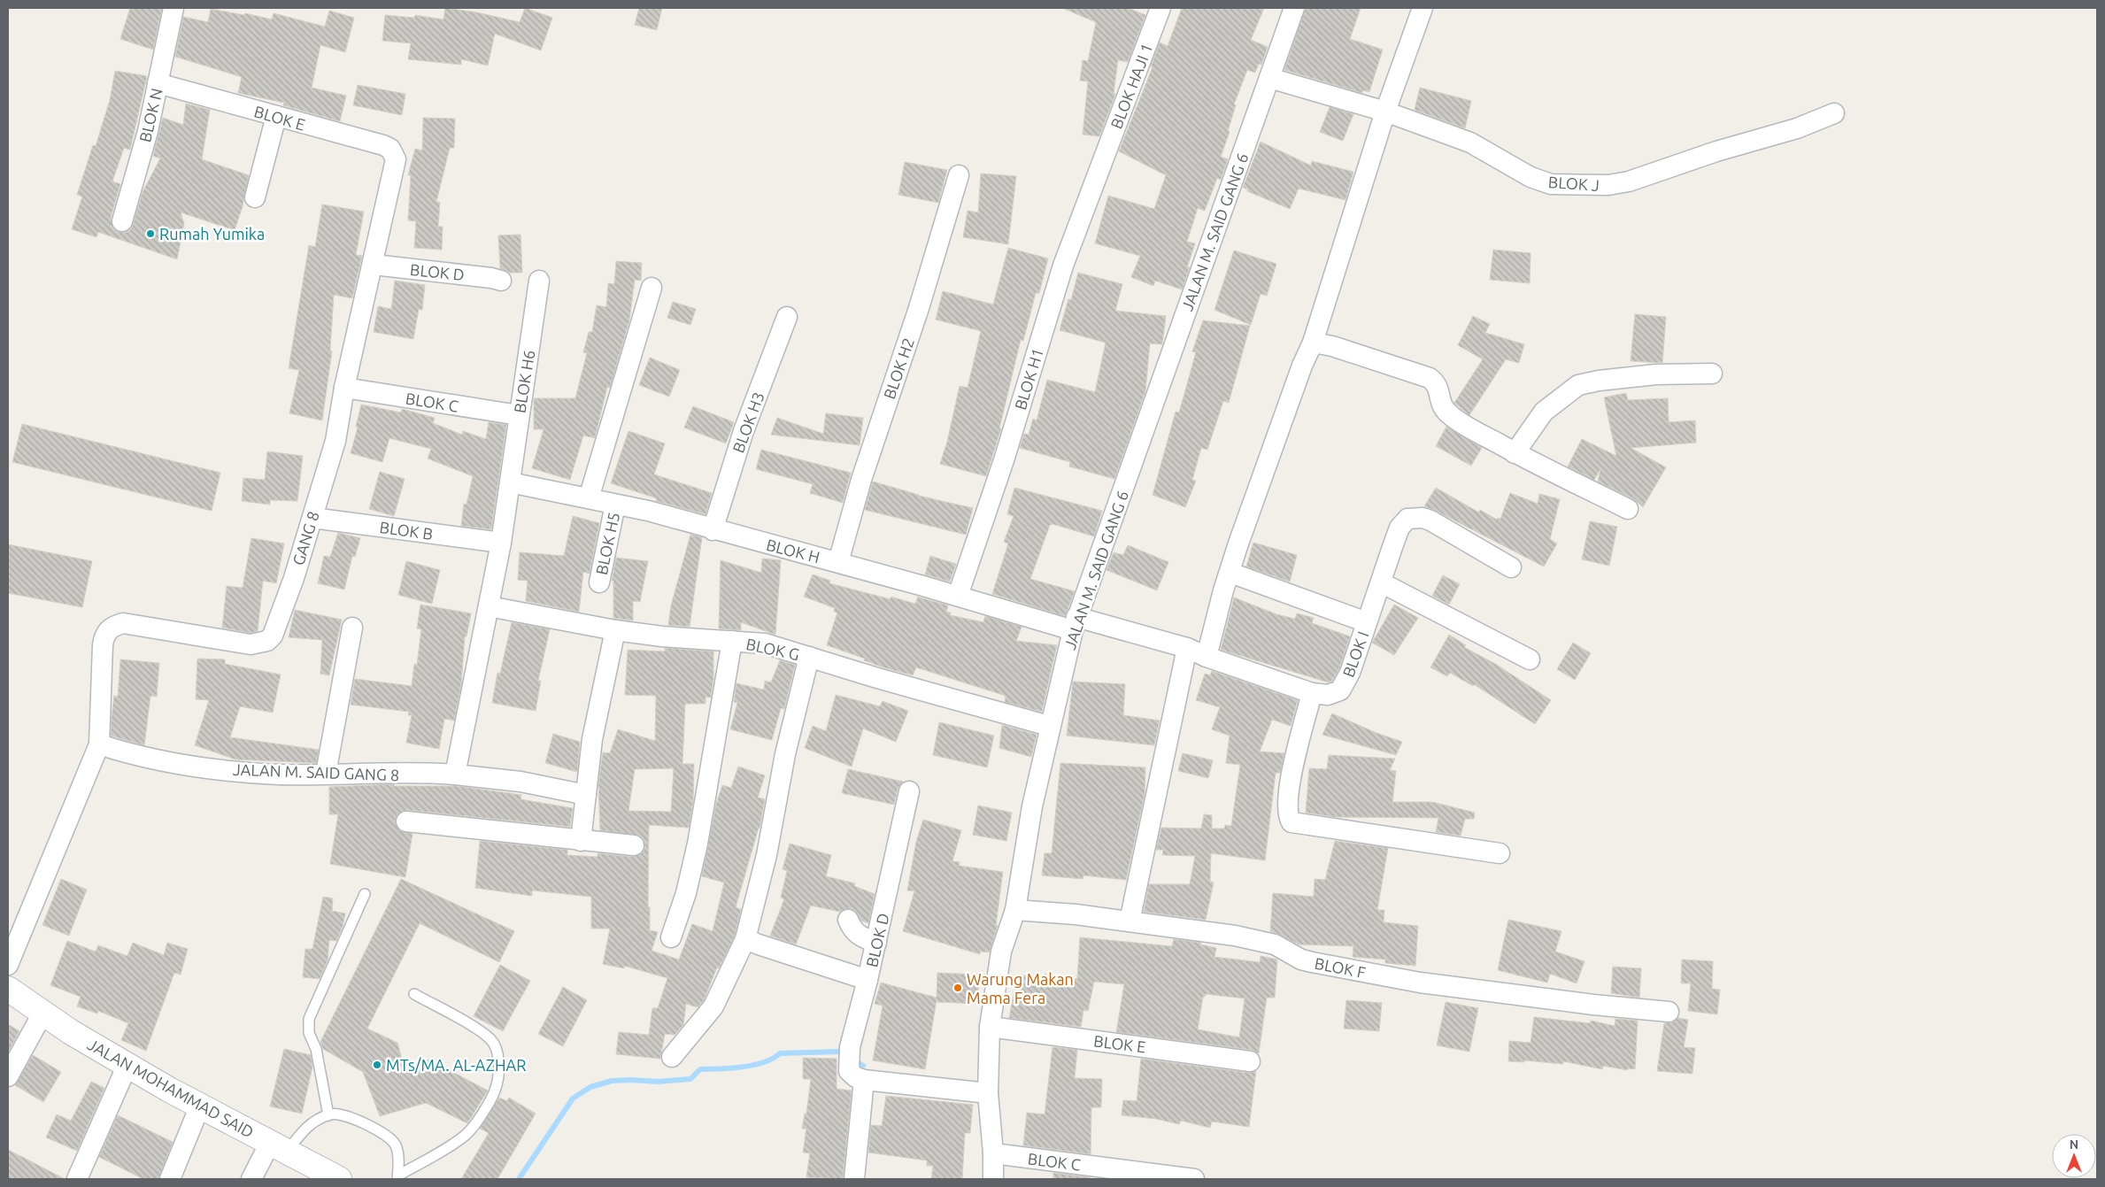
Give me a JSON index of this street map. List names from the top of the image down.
{
  "streets": {
    "street": [
      "BLOK HAJI 1",
      "BLOK N",
      "BLOK E",
      "BLOK J",
      "JALAN M. SAID GANG 6",
      "BLOK D",
      "BLOK H2",
      "BLOK H1",
      "BLOK H6",
      "BLOK C",
      "BLOK H3",
      "BLOK B",
      "GANG 8",
      "BLOK H5",
      "BLOK H",
      "BLOK G",
      "BLOK I",
      "JALAN M. SAID GANG 8",
      "BLOK F",
      "JALAN MOHAMMAD SAID"
    ]
  },
  "crossings": [
    ["BLOK HAJI 1", "BLOK H1"],
    ["BLOK N", "BLOK E"],
    ["BLOK E", "JALAN M. SAID GANG 6"],
    ["BLOK E", "GANG 8"],
    ["BLOK J", "JALAN M. SAID GANG 6"],
    ["JALAN M. SAID GANG 6", "BLOK C"],
    ["JALAN M. SAID GANG 6", "BLOK H"],
    ["JALAN M. SAID GANG 6", "BLOK G"],
    ["JALAN M. SAID GANG 6", "BLOK I"],
    ["JALAN M. SAID GANG 6", "BLOK F"],
    ["BLOK D", "GANG 8"],
    ["BLOK H2", "BLOK H"],
    ["BLOK H1", "BLOK H"],
    ["BLOK H6", "BLOK C"],
    ["BLOK H6", "BLOK B"],
    ["BLOK H6", "BLOK H"],
    ["BLOK H6", "BLOK G"],
    ["BLOK H6", "JALAN M. SAID GANG 8"],
    ["BLOK C", "GANG 8"],
    ["BLOK H3", "BLOK H"],
    ["BLOK B", "GANG 8"],
    ["GANG 8", "JALAN M. SAID GANG 8"],
    ["BLOK H5", "BLOK H"],
    ["BLOK H", "BLOK I"]
  ],
  "places": ["Rumah Yumika", "Warung Makan Mama Fera", "MTs/MA. AL-AZHAR"],
  "north": "top"
}
